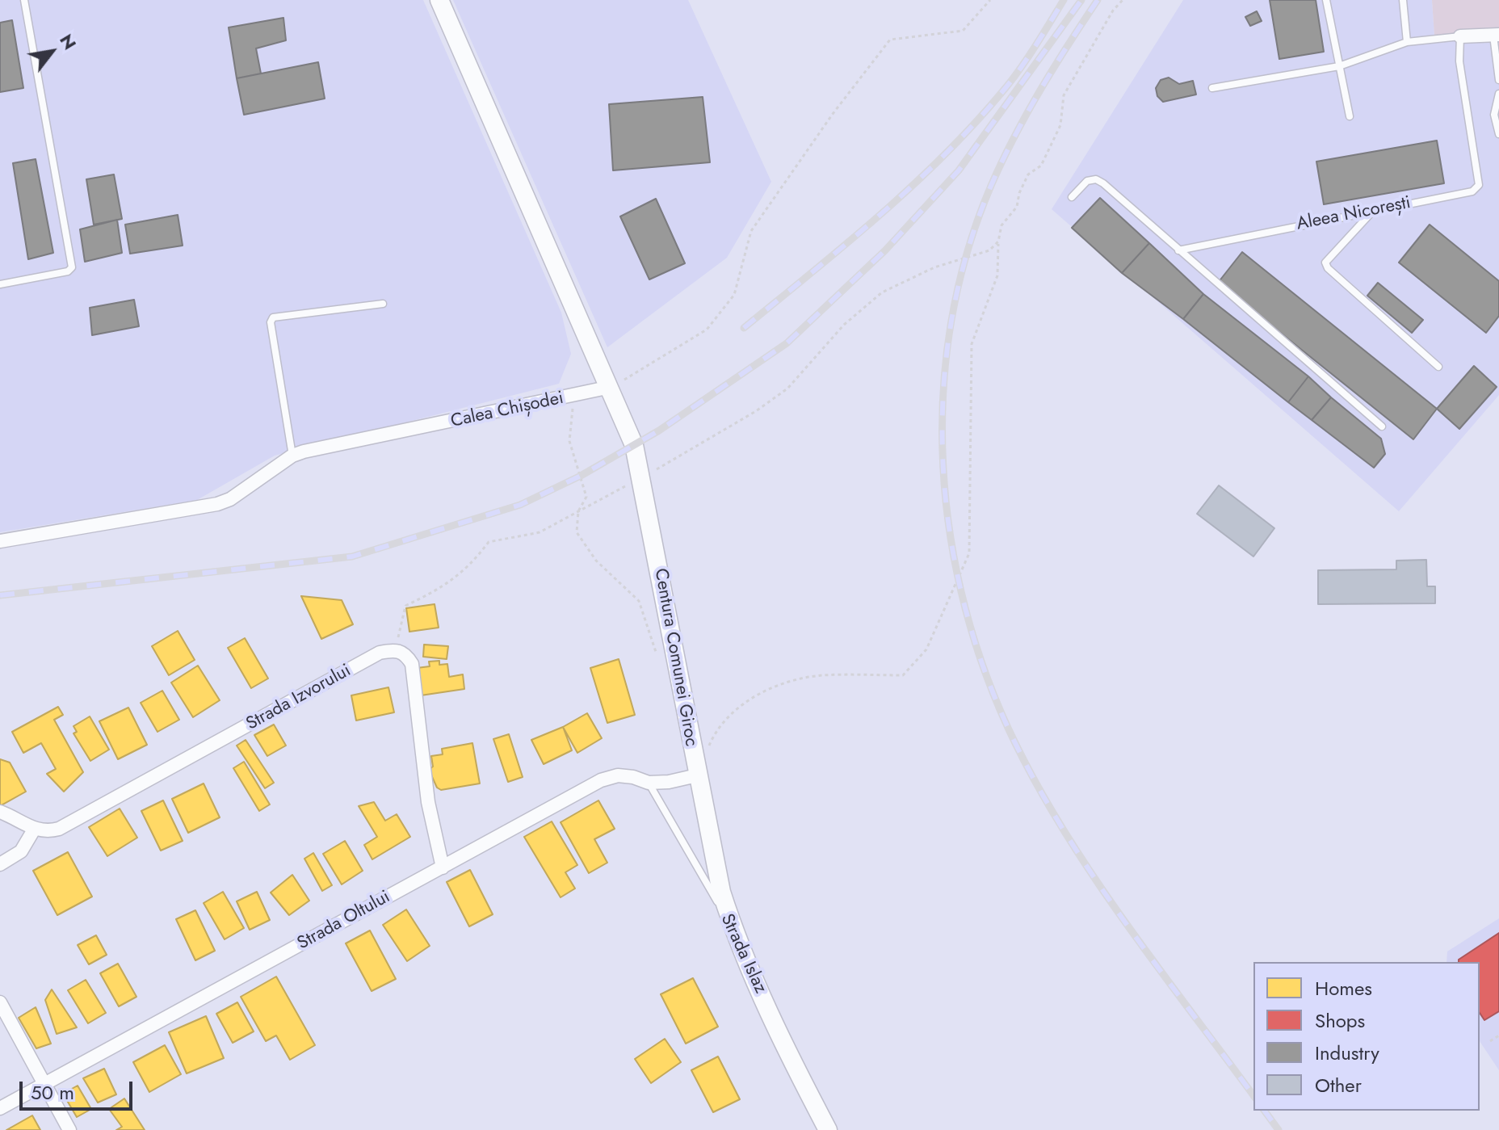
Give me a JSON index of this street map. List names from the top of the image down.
{
  "streets": {
    "main road": ["Centura Comunei Giroc", "Strada Islaz"],
    "street": ["Calea Chișodei", "Strada Izvorului", "Strada Oltului"],
    "lane": ["Aleea Nicorești"]
  },
  "crossings": [
    ["Calea Chișodei", "Centura Comunei Giroc"],
    ["Centura Comunei Giroc", "Strada Oltului"],
    ["Centura Comunei Giroc", "Strada Islaz"],
    ["Strada Oltului", "Strada Islaz"]
  ],
  "legend": [
    "Homes",
    "Shops",
    "Industry",
    "Other"
  ],
  "scale_bar": "50 m",
  "north": "top right"
}
